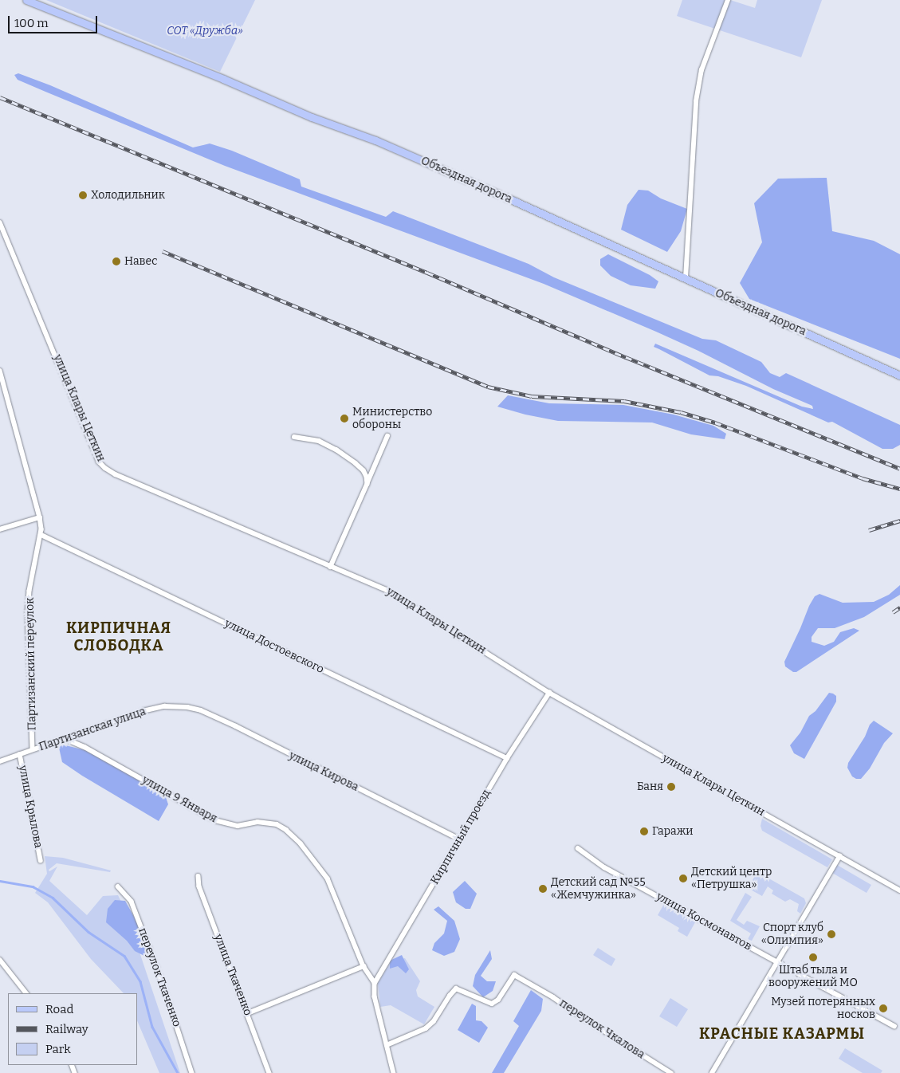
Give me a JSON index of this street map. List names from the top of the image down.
{
  "streets": {
    "main road": ["Объездная дорога"],
    "street": [
      "улица Клары Цеткин",
      "улица Достоевского",
      "Партизанский переулок",
      "Партизанская улица",
      "улица Кирова",
      "улица 9 Января",
      "улица Крылова",
      "Кирпичный проезд",
      "улица Космонавтов",
      "улица Ткаченко",
      "переулок Ткаченко",
      "переулок Чкалова"
    ]
  },
  "crossings": [
    ["улица Клары Цеткин", "Кирпичный проезд"],
    ["улица Достоевского", "Партизанский переулок"],
    ["улица Достоевского", "Кирпичный проезд"],
    ["Партизанский переулок", "Партизанская улица"],
    ["Партизанская улица", "улица Кирова"],
    ["Партизанская улица", "улица 9 Января"],
    ["Партизанская улица", "улица Крылова"],
    ["улица Кирова", "Кирпичный проезд"],
    ["улица 9 Января", "Кирпичный проезд"]
  ],
  "districts": ["КИРПИЧНАЯ СЛОБОДКА", "КРАСНЫЕ КАЗАРМЫ"],
  "parks": ["СОТ «Дружба»"],
  "places": [
    "Холодильник",
    "Навес",
    "Министерство обороны",
    "Баня",
    "Гаражи",
    "Детский центр «Петрушка»",
    "Детский сад №55 «Жемчужинка»",
    "Спорт клуб «Олимпия»",
    "Штаб тыла и вооружений МО",
    "Музей потерянных носков"
  ],
  "legend": ["Road", "Railway", "Park"],
  "scale_bar": "100 m"
}
